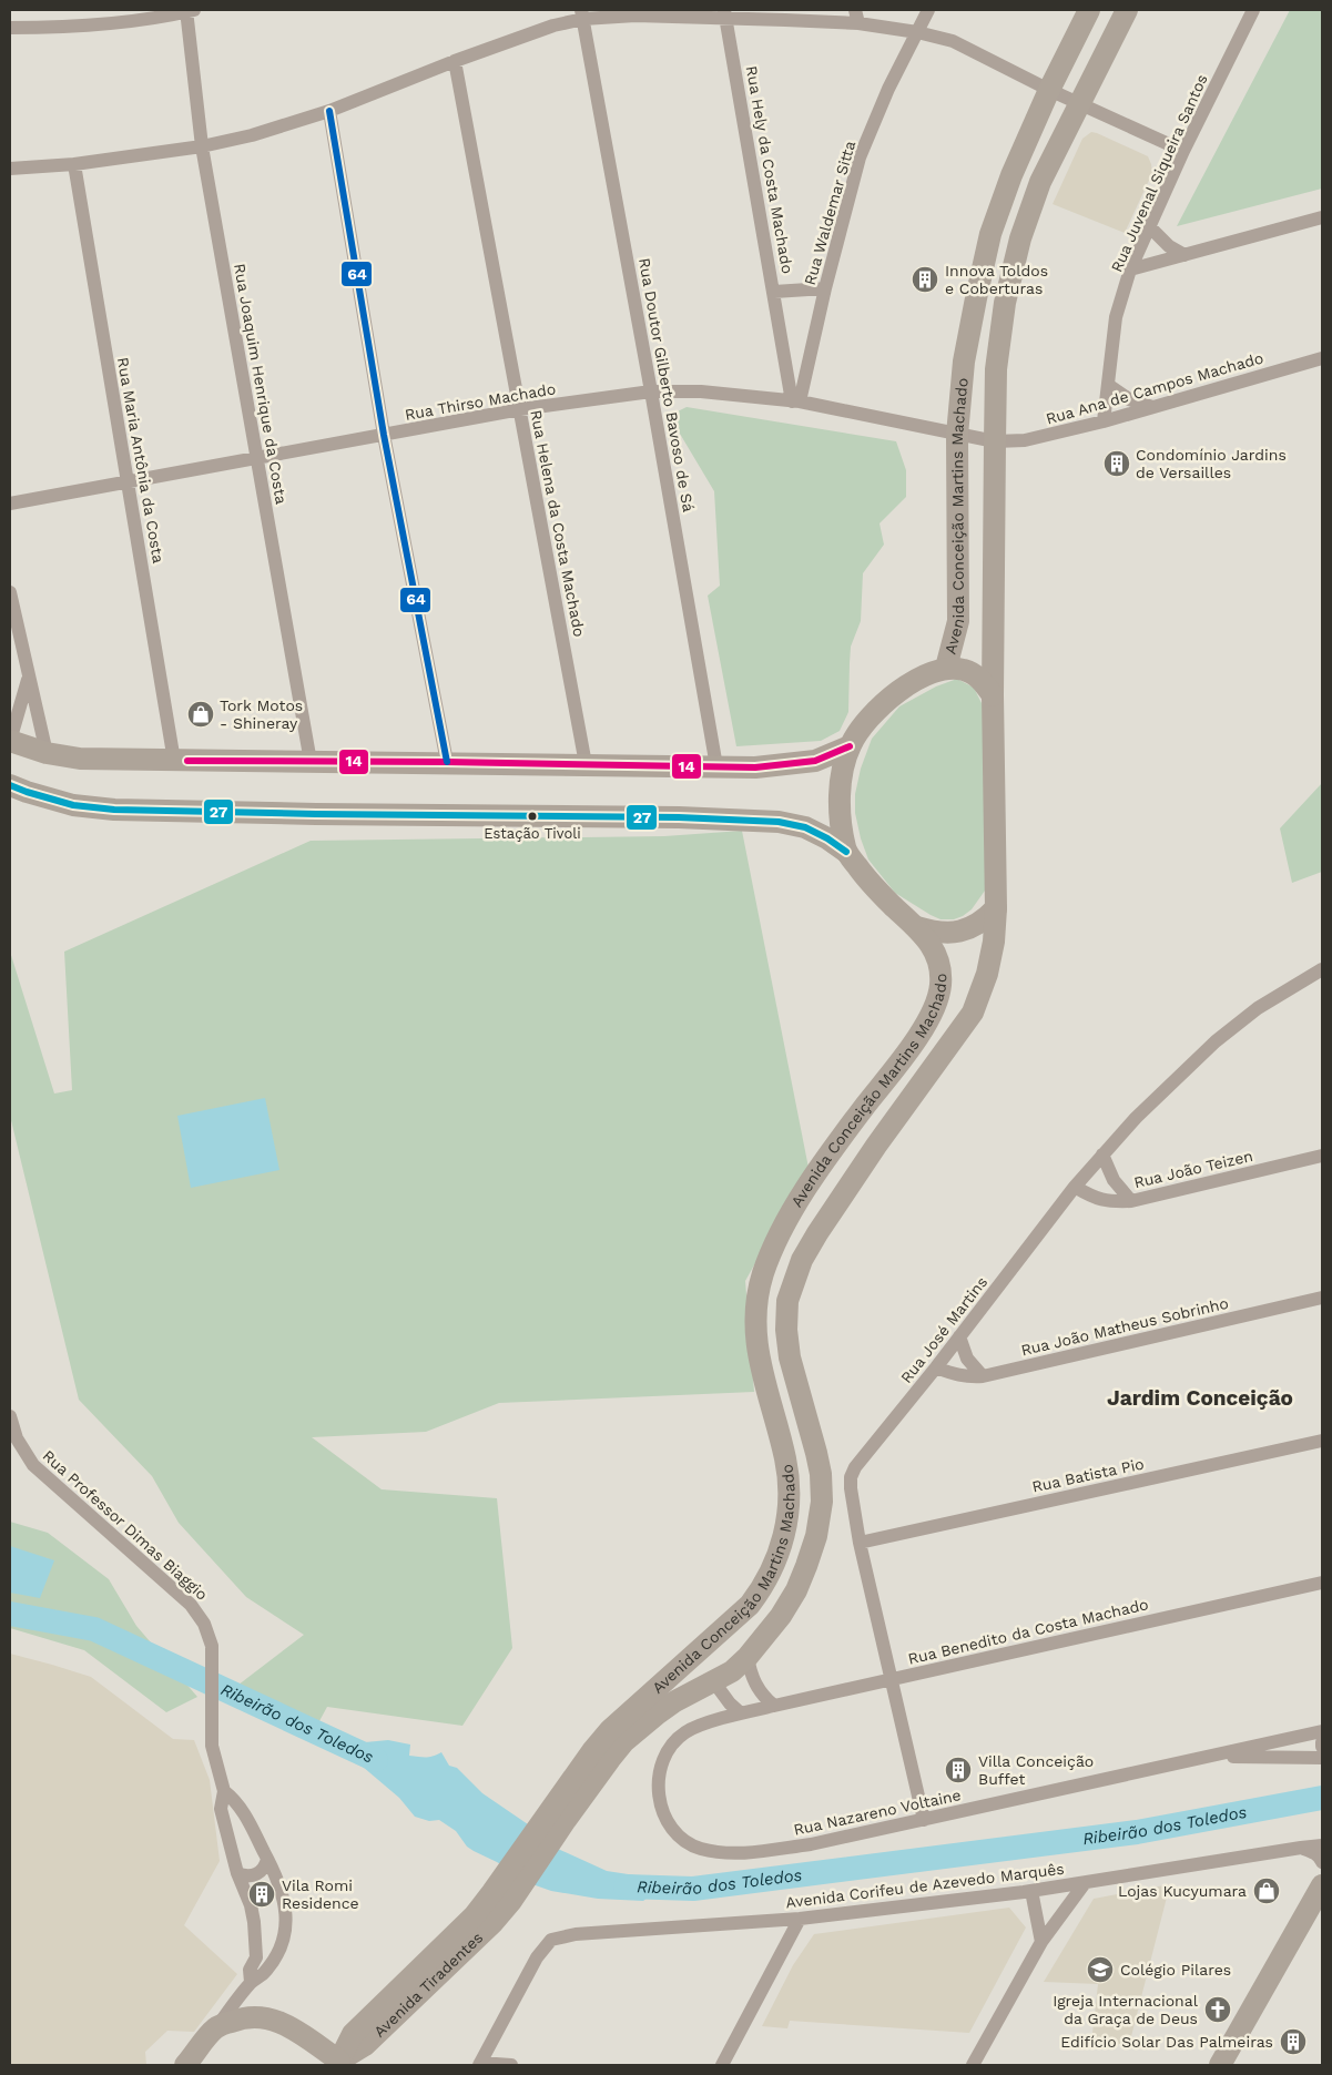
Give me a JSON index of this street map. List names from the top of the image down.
{
  "streets": {
    "main road": ["Avenida Conceição Martins Machado", "Avenida Tiradentes"],
    "street": [
      "Rua Hely da Costa Machado",
      "Rua Juvenal Siqueira Santos",
      "Rua Waldemar Sitta",
      "Rua Joaquim Henrique da Costa",
      "Rua Doutor Gilberto Bavoso de Sá",
      "Rua Ana de Campos Machado",
      "Rua Thirso Machado",
      "Rua Maria Antônia da Costa",
      "Rua Helena da Costa Machado",
      "Rua João Teizen",
      "Rua João Matheus Sobrinho",
      "Rua José Martins",
      "Rua Batista Pio",
      "Rua Professor Dimas Biaggio",
      "Rua Benedito da Costa Machado",
      "Rua Nazareno Voltaine",
      "Avenida Corifeu de Azevedo Marquês"
    ]
  },
  "crossings": [
    ["Rua Hely da Costa Machado", "Rua Waldemar Sitta"],
    ["Rua Hely da Costa Machado", "Rua Thirso Machado"],
    ["Rua Juvenal Siqueira Santos", "Rua Ana de Campos Machado"],
    ["Rua Waldemar Sitta", "Rua Thirso Machado"],
    ["Rua Joaquim Henrique da Costa", "Rua Thirso Machado"],
    ["Rua Doutor Gilberto Bavoso de Sá", "Rua Thirso Machado"],
    ["Rua Ana de Campos Machado", "Rua Thirso Machado"],
    ["Rua Ana de Campos Machado", "Avenida Conceição Martins Machado"],
    ["Rua Thirso Machado", "Rua Maria Antônia da Costa"],
    ["Rua Thirso Machado", "Avenida Conceição Martins Machado"],
    ["Rua Thirso Machado", "Rua Helena da Costa Machado"],
    ["Avenida Conceição Martins Machado", "Avenida Tiradentes"],
    ["Rua João Teizen", "Rua José Martins"],
    ["Rua João Matheus Sobrinho", "Rua José Martins"],
    ["Rua José Martins", "Rua Batista Pio"],
    ["Rua José Martins", "Rua Benedito da Costa Machado"],
    ["Rua José Martins", "Rua Nazareno Voltaine"],
    ["Rua Benedito da Costa Machado", "Rua Nazareno Voltaine"]
  ],
  "districts": ["Jardim Conceição"],
  "water": ["Ribeirão dos Toledos"],
  "places": {
    "building": [
      "Innova Toldos e Coberturas",
      "Condomínio Jardins de Versailles",
      "Villa Conceição Buffet",
      "Vila Romi Residence",
      "Edifício Solar Das Palmeiras"
    ],
    "shop": ["Tork Motos - Shineray", "Lojas Kucyumara"],
    "other": ["Estação Tivoli"],
    "school or university": ["Colégio Pilares"],
    "church": ["Igreja Internacional da Graça de Deus"]
  },
  "lines": ["transit line 64", "transit line 14", "transit line 27"]
}
